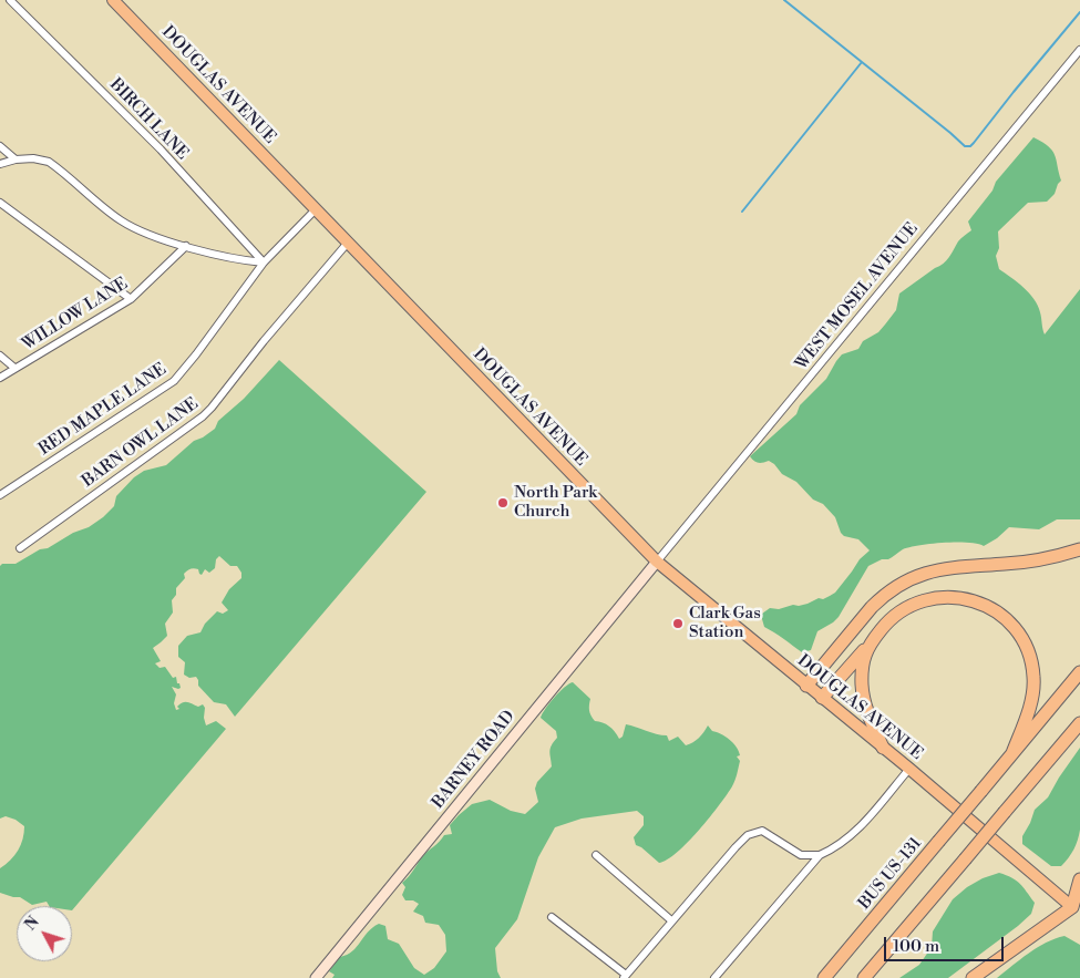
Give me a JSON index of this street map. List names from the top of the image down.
{
  "streets": {
    "highway": ["BUS US-131"],
    "main road": ["DOUGLAS AVENUE"],
    "street": [
      "BIRCH LANE",
      "WEST MOSEL AVENUE",
      "WILLOW LANE",
      "RED MAPLE LANE",
      "BARN OWL LANE",
      "BARNEY ROAD"
    ]
  },
  "crossings": [
    ["DOUGLAS AVENUE", "WEST MOSEL AVENUE"],
    ["DOUGLAS AVENUE", "RED MAPLE LANE"],
    ["DOUGLAS AVENUE", "BARN OWL LANE"],
    ["DOUGLAS AVENUE", "BARNEY ROAD"],
    ["BIRCH LANE", "RED MAPLE LANE"],
    ["WEST MOSEL AVENUE", "BARNEY ROAD"]
  ],
  "places": ["North Park Church", "Clark Gas Station"],
  "scale_bar": "100 m",
  "north": "top left"
}
